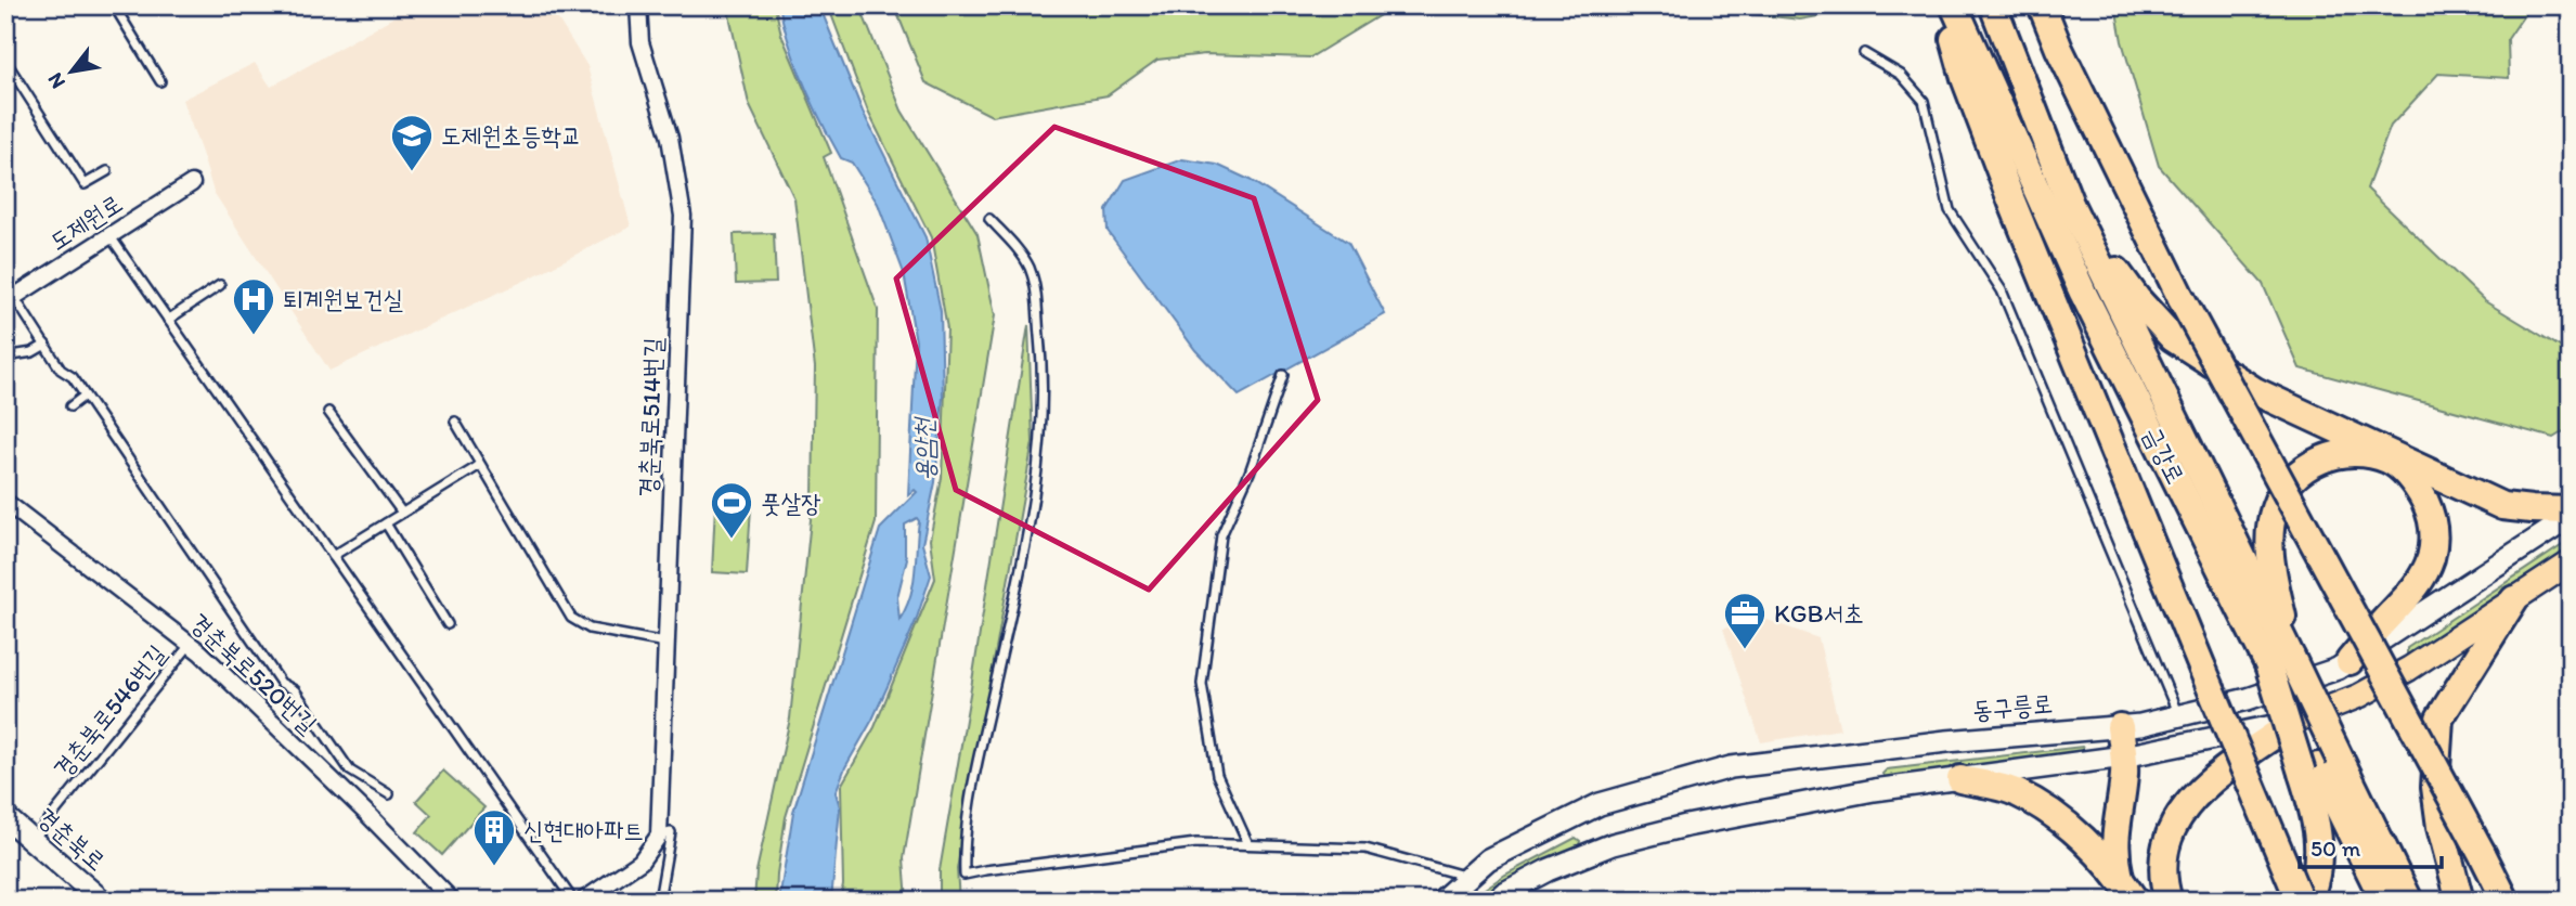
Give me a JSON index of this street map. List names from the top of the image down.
{
  "streets": {
    "highway": ["금강로"],
    "street": [
      "도제원로",
      "경춘북로514번길",
      "경춘북로520번길",
      "동구릉로",
      "경춘북로"
    ],
    "lane": ["경춘북로546번길"]
  },
  "crossings": [
    ["경춘북로520번길", "경춘북로546번길"],
    ["경춘북로546번길", "경춘북로"]
  ],
  "water": ["용암천"],
  "places": {
    "school or university": ["도제원초등학교"],
    "hospital": ["퇴계원보건실"],
    "sports": ["풋살장"],
    "office": ["KGB서초"],
    "building": ["신현대아파트"]
  },
  "scale_bar": "50 m",
  "north": "bottom left"
}
